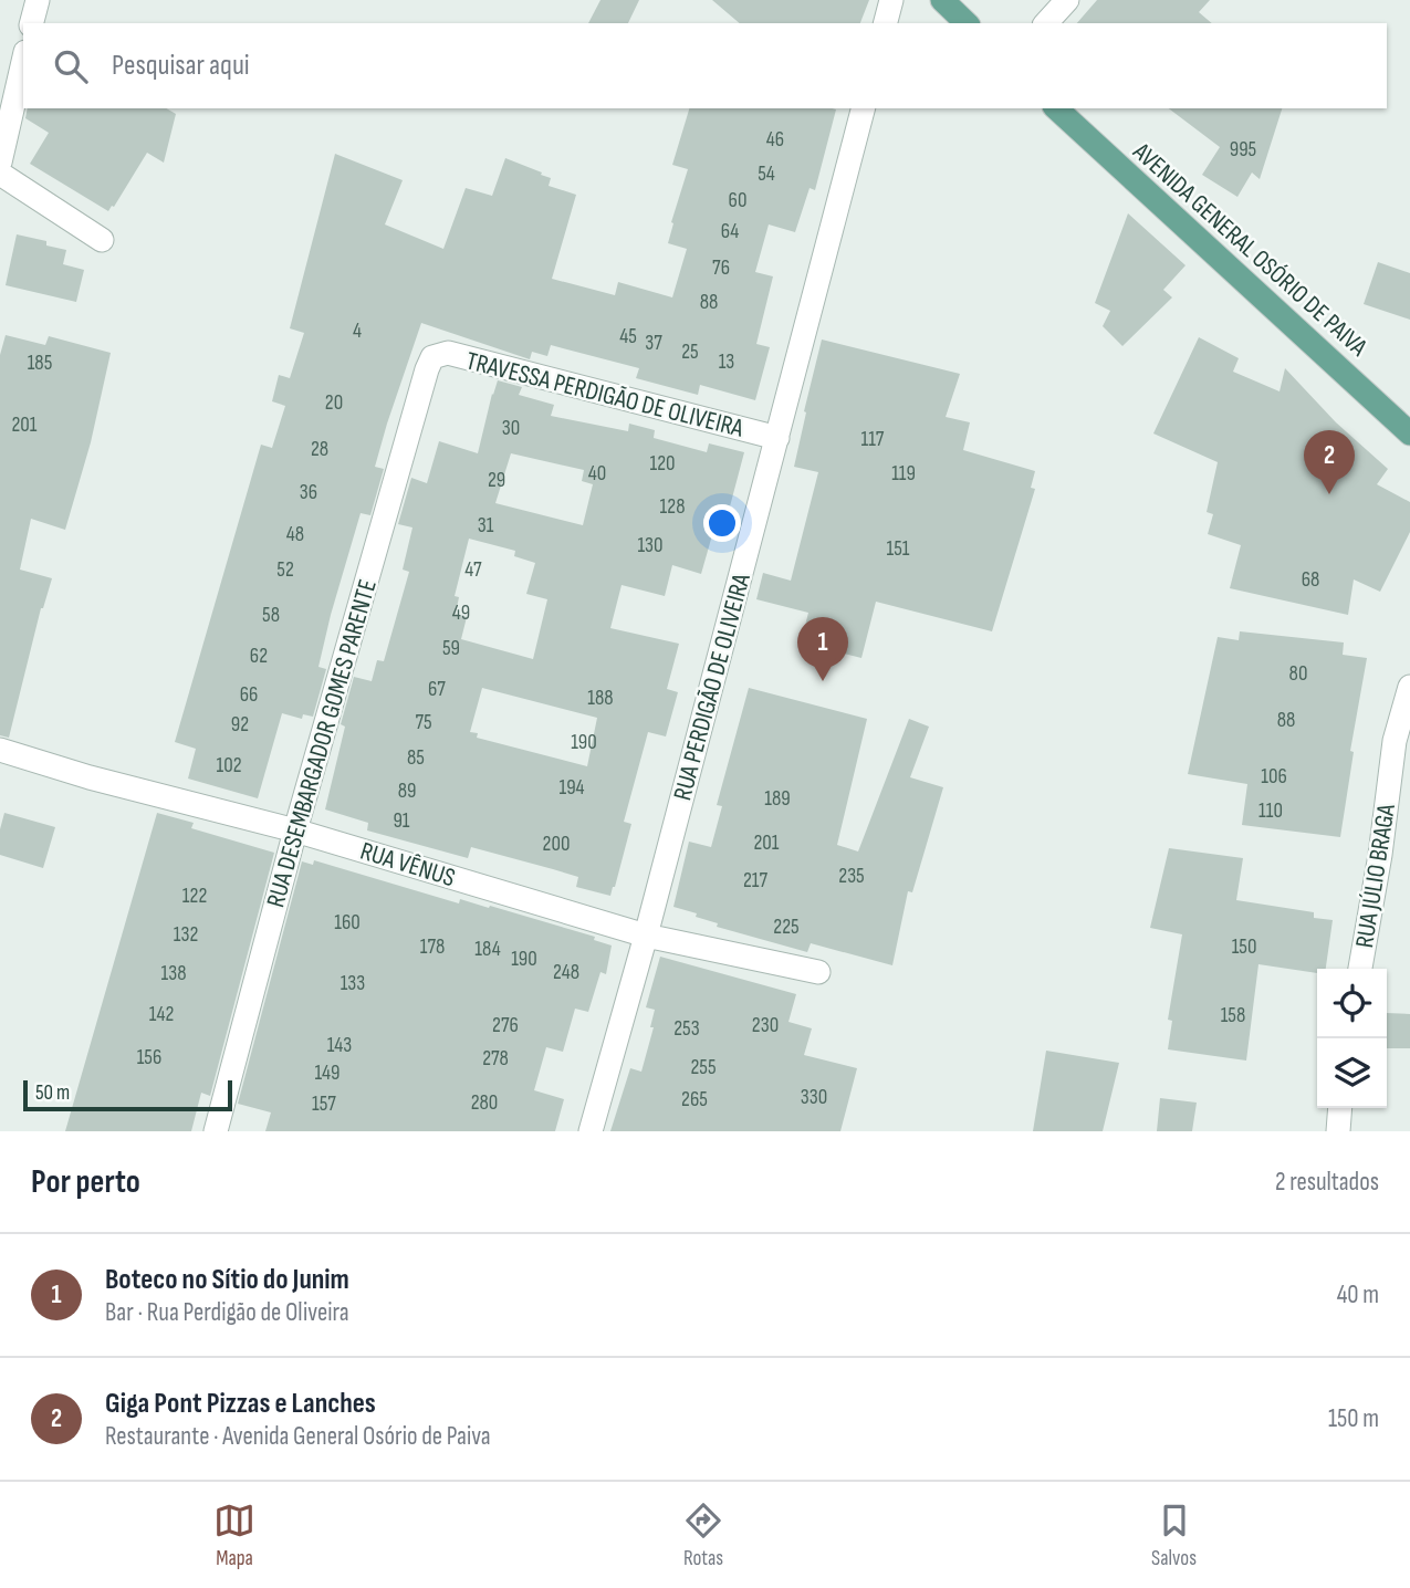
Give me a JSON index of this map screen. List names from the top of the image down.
{
  "streets": {
    "main road": ["AVENIDA GENERAL OSÓRIO DE PAIVA"],
    "street": [
      "TRAVESSA PERDIGÃO DE OLIVEIRA",
      "RUA PERDIGÃO DE OLIVEIRA",
      "RUA DESEMBARGADOR GOMES PARENTE",
      "RUA VÊNUS",
      "RUA JÚLIO BRAGA"
    ]
  },
  "crossings": [
    ["TRAVESSA PERDIGÃO DE OLIVEIRA", "RUA PERDIGÃO DE OLIVEIRA"],
    ["TRAVESSA PERDIGÃO DE OLIVEIRA", "RUA DESEMBARGADOR GOMES PARENTE"],
    ["RUA PERDIGÃO DE OLIVEIRA", "RUA VÊNUS"],
    ["RUA DESEMBARGADOR GOMES PARENTE", "RUA VÊNUS"]
  ],
  "house_numbers": [
    "46",
    "995",
    "54",
    "60",
    "64",
    "76",
    "88",
    "4",
    "45",
    "37",
    "25",
    "13",
    "185",
    "20",
    "201",
    "30",
    "117",
    "28",
    "120",
    "40",
    "119",
    "29",
    "36",
    "128",
    "31",
    "48",
    "130",
    "151",
    "52",
    "47",
    "68",
    "49",
    "58",
    "59",
    "62",
    "80",
    "67",
    "66",
    "188",
    "88",
    "75",
    "92",
    "190",
    "85",
    "102",
    "106",
    "194",
    "89",
    "189",
    "110",
    "91",
    "201",
    "200",
    "235",
    "217",
    "122",
    "160",
    "225",
    "132",
    "178",
    "150",
    "184",
    "190",
    "248",
    "138",
    "133",
    "142",
    "158",
    "276",
    "230",
    "253",
    "143",
    "156",
    "278",
    "255",
    "149",
    "330",
    "265",
    "280",
    "157"
  ],
  "scale_bar": "50 m",
  "page": {
    "search": "Pesquisar aqui",
    "pins": ["2", "1"],
    "scale": "50 m",
    "heading": ["Por perto", "2 resultados"],
    "list": [
      {
        "mark": "1",
        "name": "Boteco no Sítio do Junim",
        "note": "Bar · Rua Perdigão de Oliveira",
        "value": "40 m"
      },
      {
        "mark": "2",
        "name": "Giga Pont Pizzas e Lanches",
        "note": "Restaurante · Avenida General Osório de Paiva",
        "value": "150 m"
      }
    ],
    "nav": ["Mapa", "Rotas", "Salvos"]
  }
}
